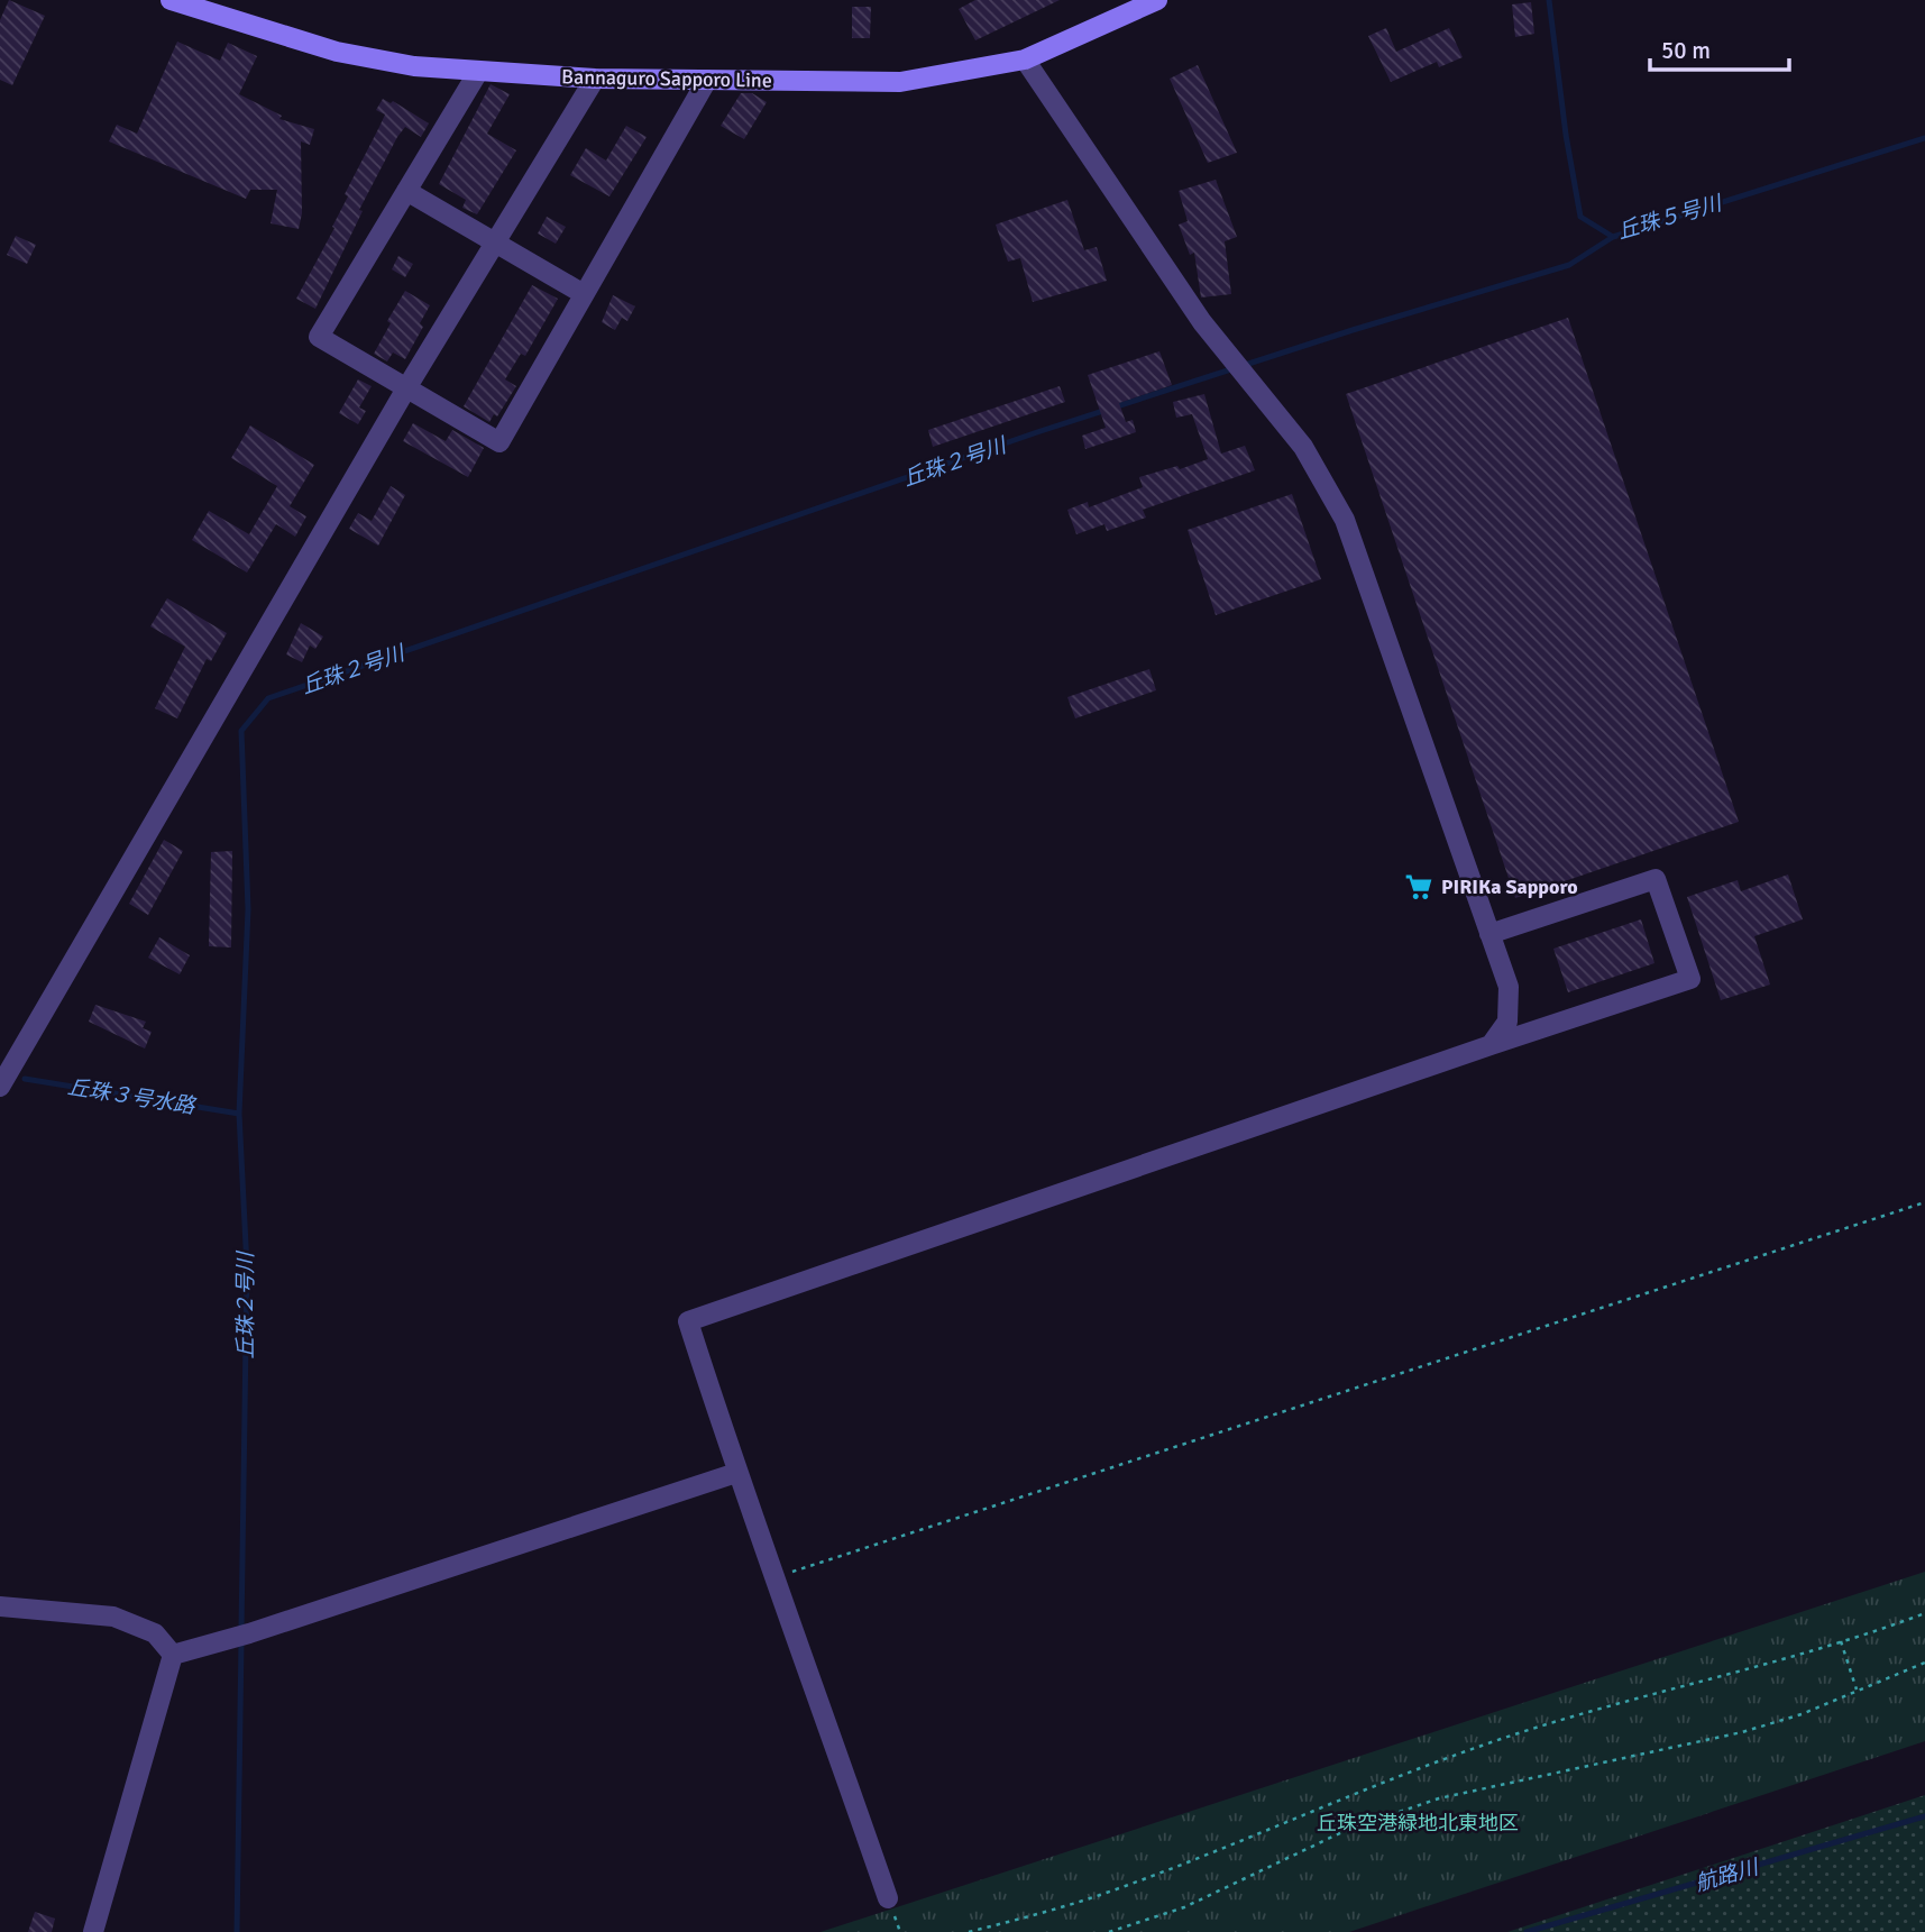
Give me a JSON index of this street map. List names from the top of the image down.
{
  "streets": {
    "main road": ["Bannaguro Sapporo Line"]
  },
  "water": [
    "丘珠５号川",
    "丘珠２号川",
    "丘珠３号水路",
    "航路川"
  ],
  "parks": ["丘珠空港緑地北東地区"],
  "places": {
    "supermarket": ["PIRIKa Sapporo"]
  },
  "scale_bar": "50 m"
}
